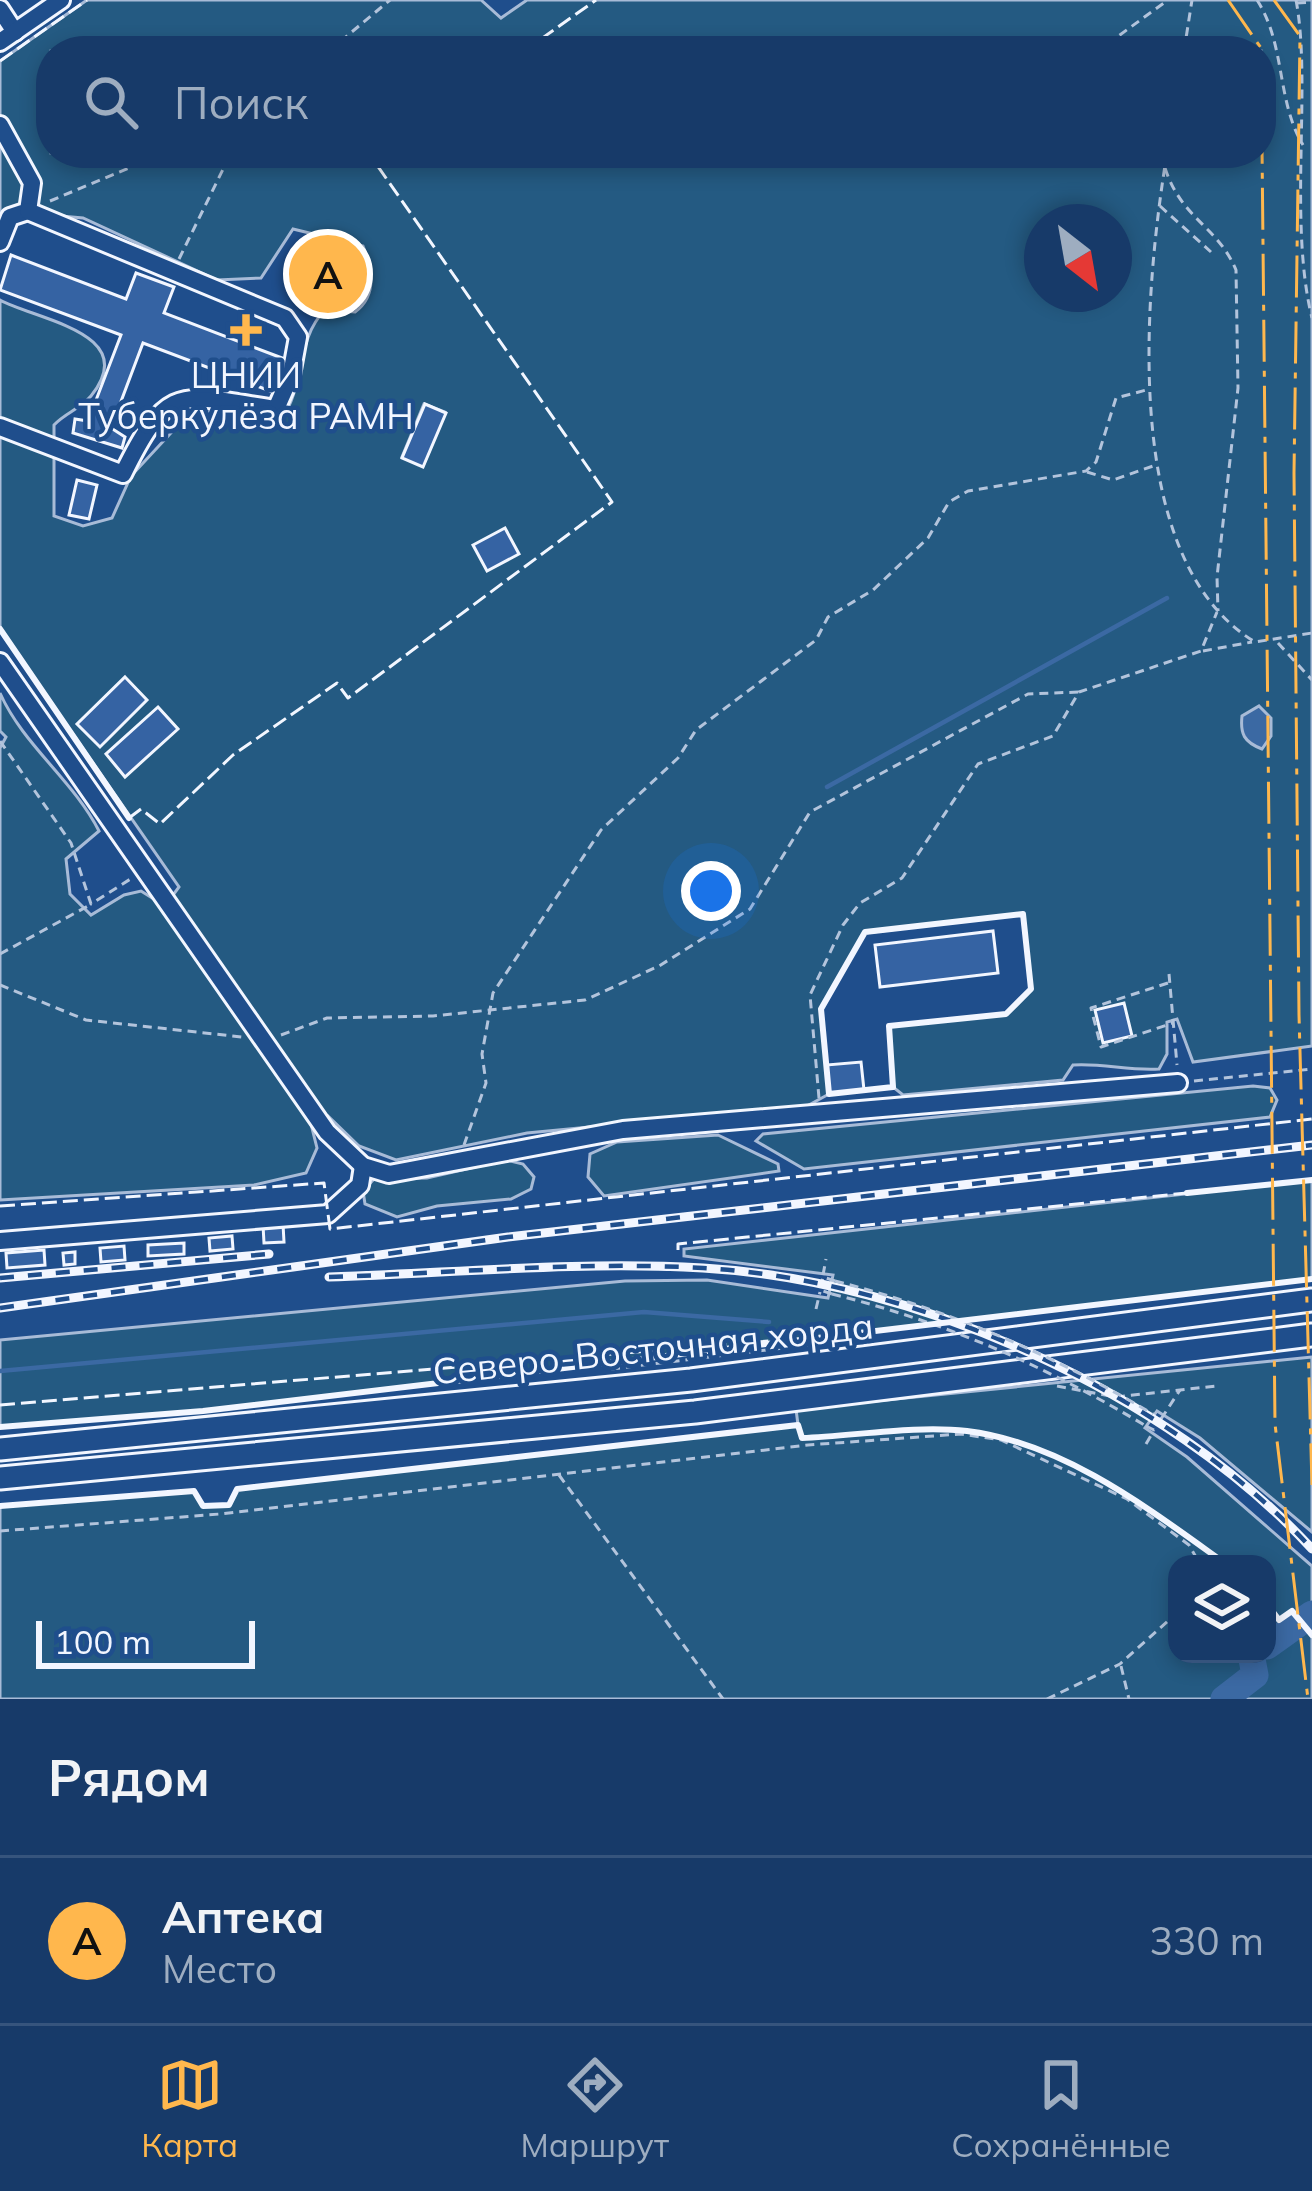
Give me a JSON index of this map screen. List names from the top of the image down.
{
  "streets": {
    "main road": ["Северо-Восточная хорда"]
  },
  "places": {
    "health": ["ЦНИИ Туберкулёза РАМН"]
  },
  "scale_bar": "100 m",
  "north": "bottom right",
  "page": {
    "search": "Поиск",
    "pins": "A",
    "scale": "100 m",
    "heading": "Рядом",
    "list": [
      {
        "mark": "A",
        "name": "Аптека",
        "note": "Место",
        "value": "330 m"
      }
    ],
    "nav": ["Карта", "Маршрут", "Сохранённые"]
  }
}
